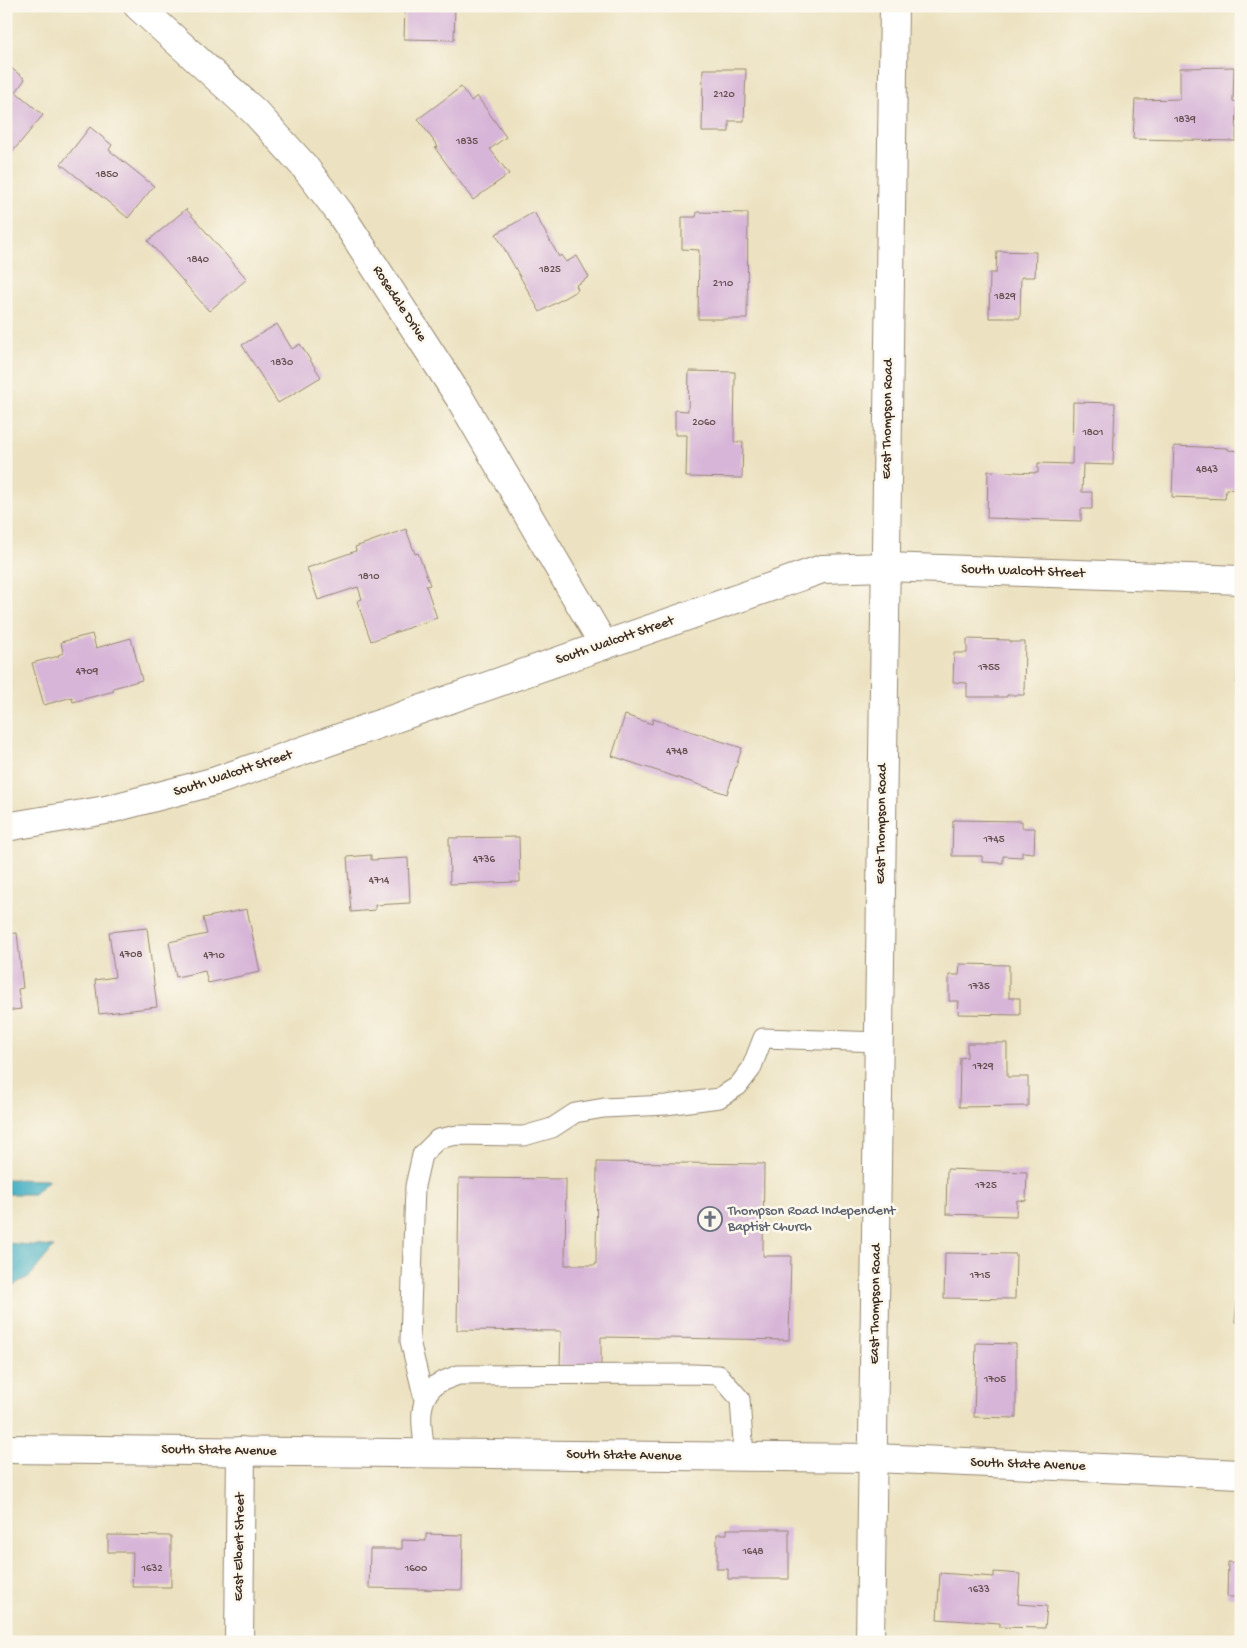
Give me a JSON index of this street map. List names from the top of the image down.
{
  "streets": {
    "street": [
      "Rosedale Drive",
      "East Thompson Road",
      "South Walcott Street",
      "South State Avenue",
      "East Elbert Street"
    ]
  },
  "crossings": [
    ["Rosedale Drive", "South Walcott Street"],
    ["East Thompson Road", "South Walcott Street"],
    ["East Thompson Road", "South State Avenue"],
    ["South State Avenue", "East Elbert Street"]
  ],
  "places": {
    "church": ["Thompson Road Independent Baptist Church"]
  },
  "house_numbers": [
    "2120",
    "1839",
    "1835",
    "1850",
    "1840",
    "1825",
    "2110",
    "1829",
    "1830",
    "2060",
    "1801",
    "4843",
    "1810",
    "1755",
    "4709",
    "4748",
    "1745",
    "4736",
    "4714",
    "4708",
    "4710",
    "1735",
    "1729",
    "1725",
    "1715",
    "1705",
    "1648",
    "1632",
    "1600",
    "1633"
  ]
}
